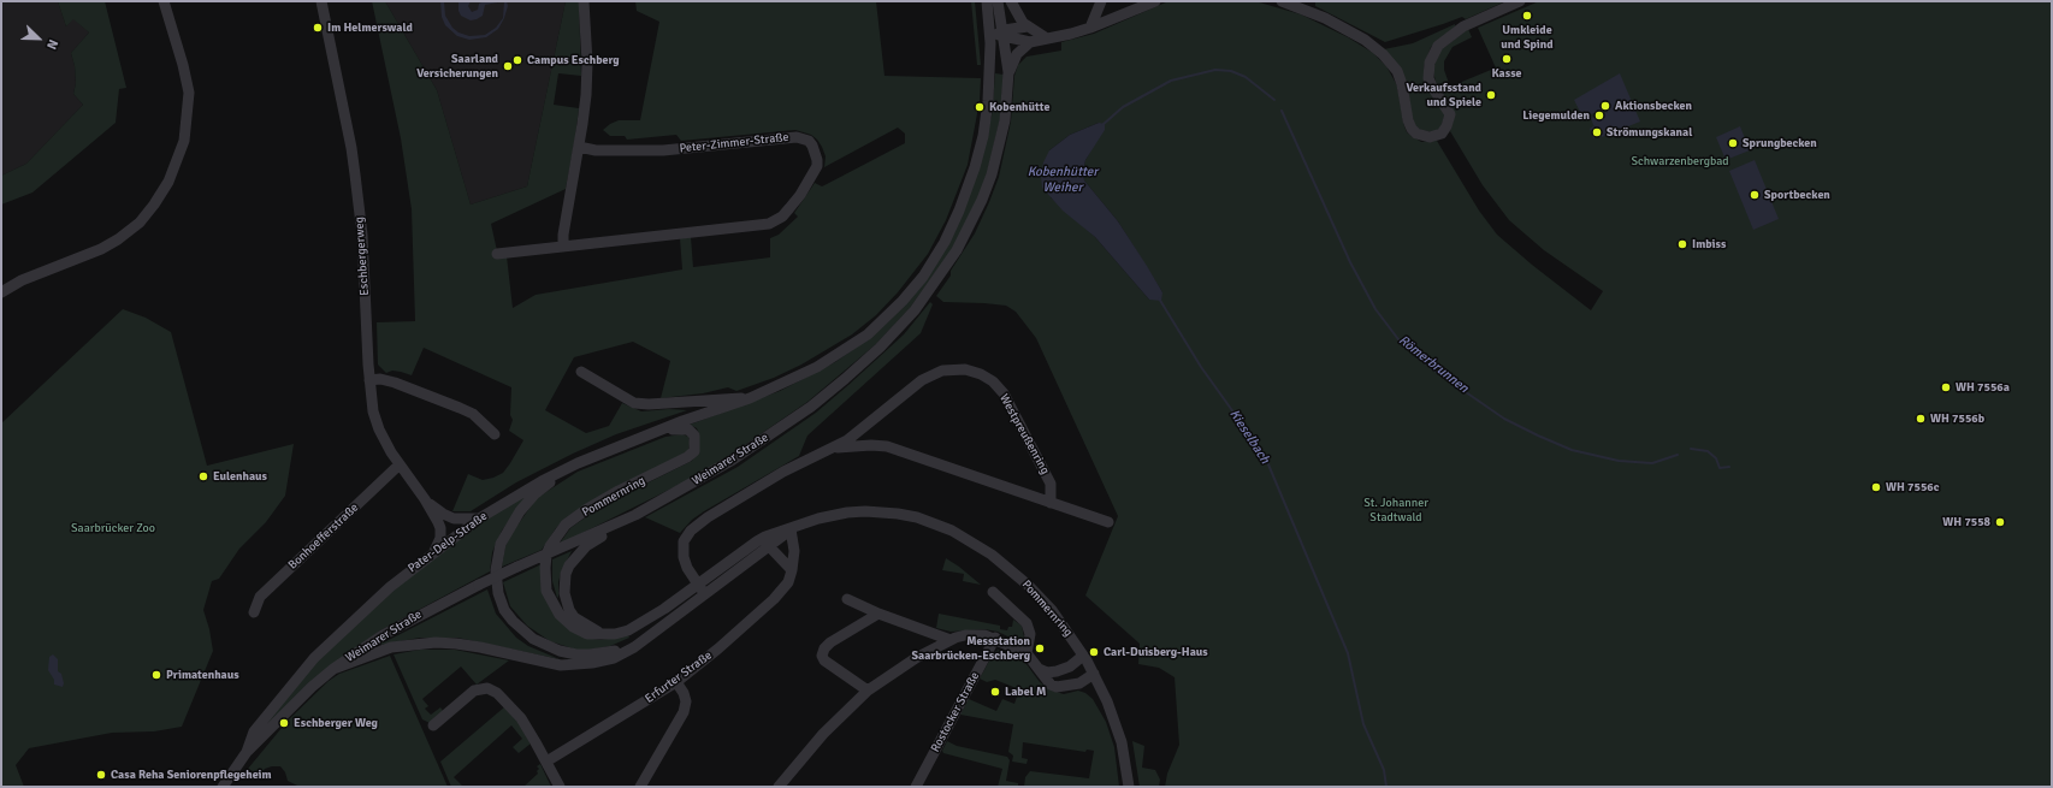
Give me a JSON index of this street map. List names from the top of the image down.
{
  "streets": {
    "street": [
      "Peter-Zimmer-Straße",
      "Eschbergerweg",
      "Westpreußenring",
      "Weimarer Straße",
      "Pommernring",
      "Bonhoefferstraße",
      "Pater-Delp-Straße",
      "Erfurter Straße",
      "Rostocker Straße"
    ]
  },
  "crossings": [
    ["Eschbergerweg", "Bonhoefferstraße"],
    ["Eschbergerweg", "Pater-Delp-Straße"],
    ["Westpreußenring", "Pommernring"],
    ["Weimarer Straße", "Pommernring"],
    ["Weimarer Straße", "Pater-Delp-Straße"],
    ["Pommernring", "Pater-Delp-Straße"],
    ["Pommernring", "Erfurter Straße"]
  ],
  "water": ["Kobenhütter Weiher", "Römerbrunnen", "Kieselbach"],
  "parks": ["Schwarzenbergbad", "St. Johanner Stadtwald", "Saarbrücker Zoo"],
  "places": [
    "Umkleide und Spind",
    "Im Helmerswald",
    "Kasse",
    "Campus Eschberg",
    "Saarland Versicherungen",
    "Verkaufsstand und Spiele",
    "Aktionsbecken",
    "Kobenhütte",
    "Liegemulden",
    "Strömungskanal",
    "Sprungbecken",
    "Sportbecken",
    "Imbiss",
    "WH 7556a",
    "WH 7556b",
    "Eulenhaus",
    "WH 7556c",
    "WH 7558",
    "Messstation Saarbrücken-Eschberg",
    "Carl-Duisberg-Haus",
    "Primatenhaus",
    "Label M",
    "Eschberger Weg",
    "Casa Reha Seniorenpflegeheim"
  ],
  "north": "bottom right"
}
